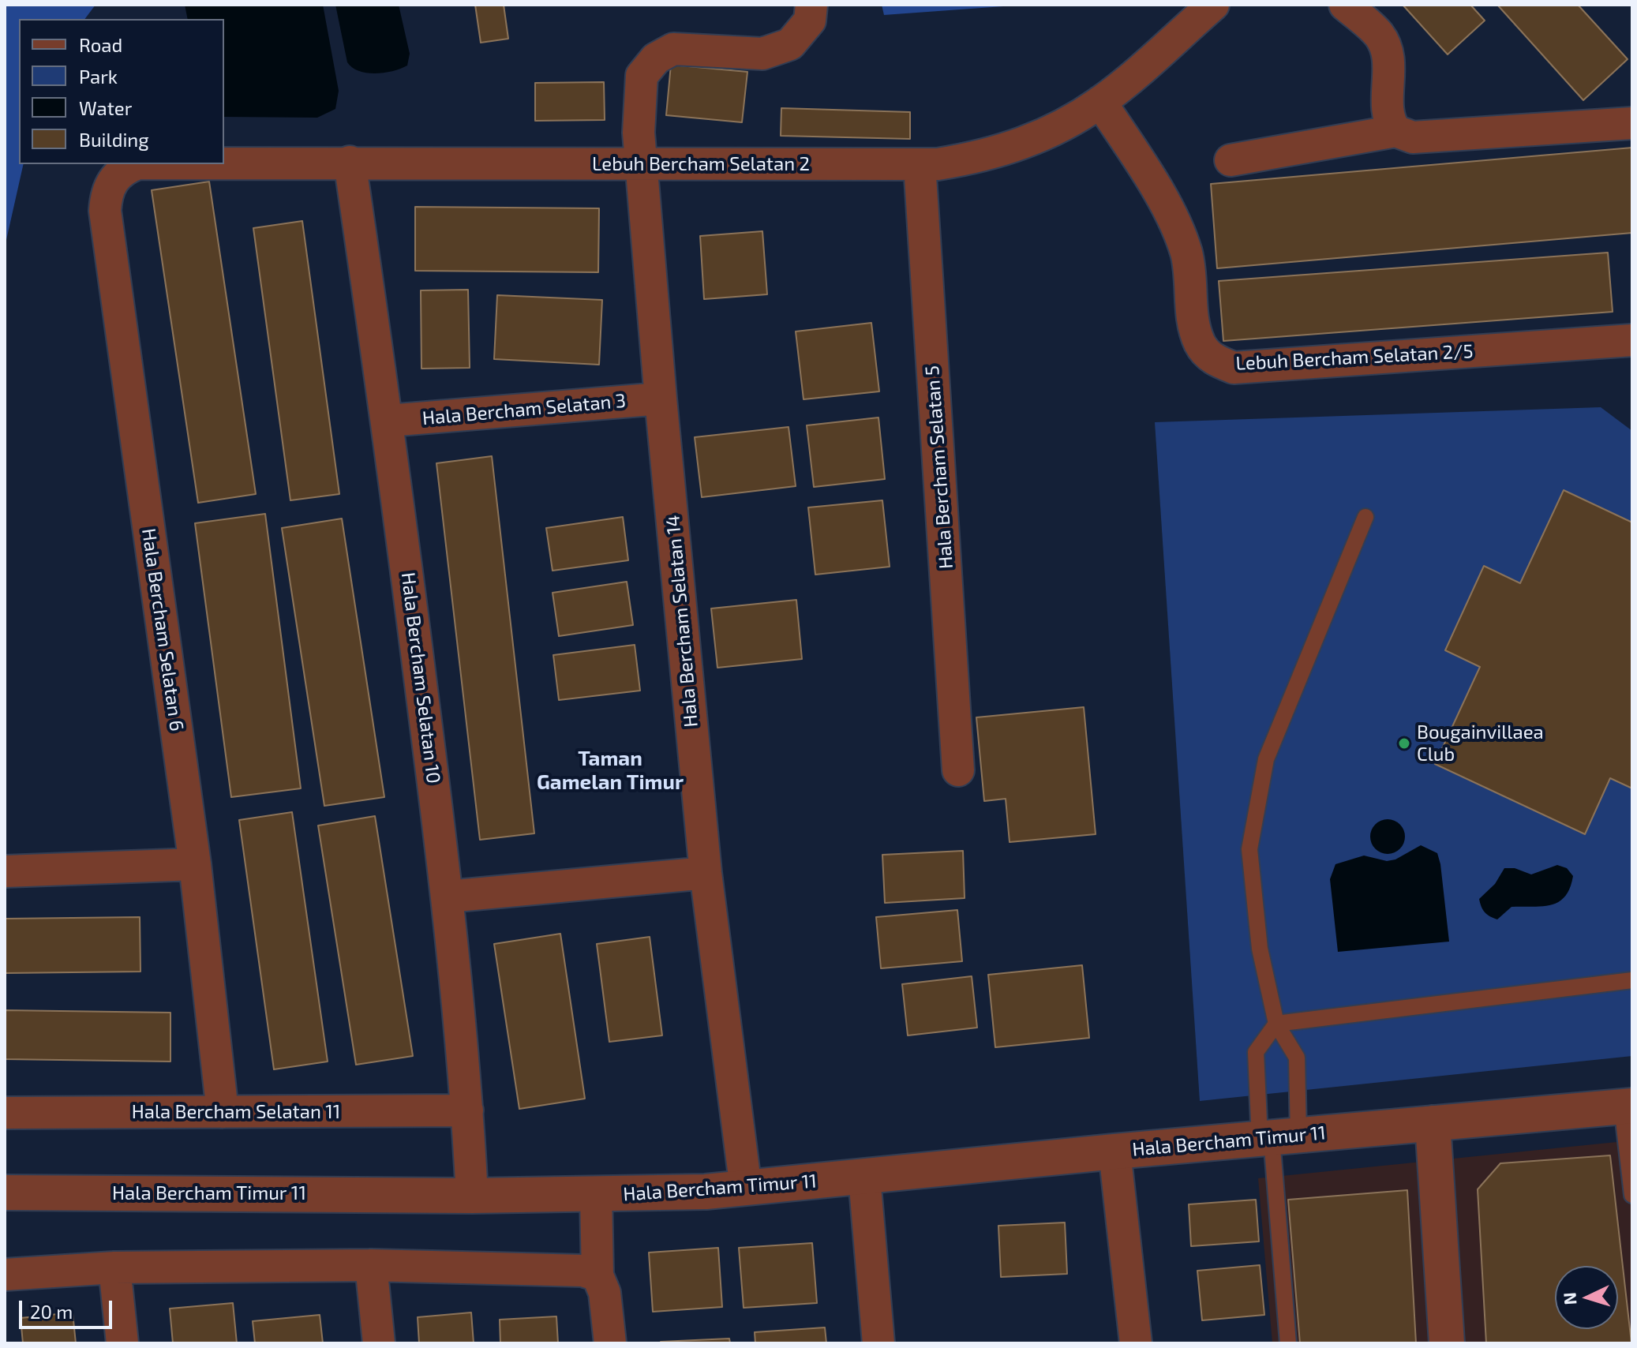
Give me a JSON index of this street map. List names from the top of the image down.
{
  "streets": {
    "street": [
      "Lebuh Bercham Selatan 2",
      "Lebuh Bercham Selatan 2/5",
      "Hala Bercham Selatan 3",
      "Hala Bercham Selatan 5",
      "Hala Bercham Selatan 14",
      "Hala Bercham Selatan 6",
      "Hala Bercham Selatan 10",
      "Hala Bercham Selatan 11",
      "Hala Bercham Timur 11"
    ]
  },
  "crossings": [
    ["Lebuh Bercham Selatan 2", "Lebuh Bercham Selatan 2/5"],
    ["Lebuh Bercham Selatan 2", "Hala Bercham Selatan 5"],
    ["Lebuh Bercham Selatan 2", "Hala Bercham Selatan 14"],
    ["Lebuh Bercham Selatan 2", "Hala Bercham Selatan 10"],
    ["Hala Bercham Selatan 3", "Hala Bercham Selatan 14"],
    ["Hala Bercham Selatan 3", "Hala Bercham Selatan 10"],
    ["Hala Bercham Selatan 14", "Hala Bercham Timur 11"],
    ["Hala Bercham Selatan 6", "Hala Bercham Selatan 11"],
    ["Hala Bercham Selatan 10", "Hala Bercham Selatan 11"],
    ["Hala Bercham Selatan 10", "Hala Bercham Timur 11"]
  ],
  "districts": ["Taman Gamelan Timur"],
  "places": ["Bougainvillaea Club"],
  "legend": [
    "Road",
    "Park",
    "Water",
    "Building"
  ],
  "scale_bar": "20 m",
  "north": "left"
}
